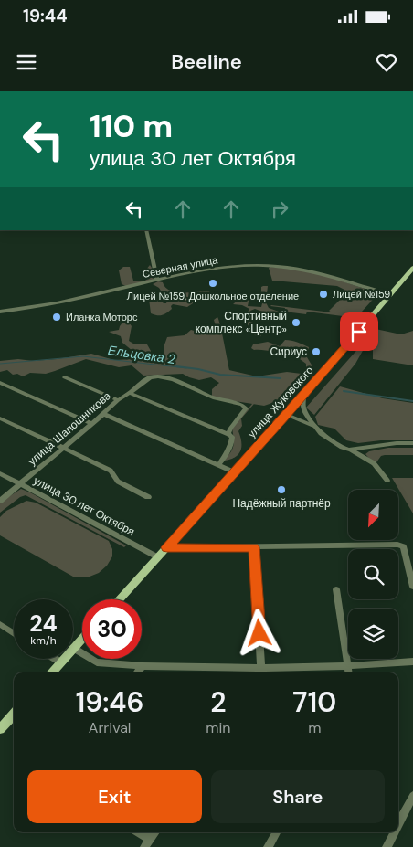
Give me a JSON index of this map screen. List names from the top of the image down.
{
  "streets": {
    "main road": ["улица Жуковского"],
    "street": ["Северная улица", "улица Шапошникова", "улица 30 лет Октября"]
  },
  "crossings": [
    ["Северная улица", "улица Жуковского"],
    ["улица Жуковского", "улица 30 лет Октября"],
    ["улица Шапошникова", "улица 30 лет Октября"]
  ],
  "water": ["Ельцовка 2"],
  "places": [
    "Лицей №159. Дошкольное отделение",
    "Лицей №159",
    "Иланка Моторс",
    "Спортивный комплекс «Центр»",
    "Сириус",
    "Надёжный партнёр"
  ],
  "north": "bottom left",
  "page": {
    "status": "19:44",
    "header": "Beeline",
    "turn": ["110 m", "улица 30 лет Октября"],
    "speed": "24 km/h",
    "limit": "30",
    "eta": [
      "19:46",
      "Arrival",
      "2",
      "min",
      "710",
      "m"
    ],
    "buttons": ["Exit", "Share"]
  }
}
